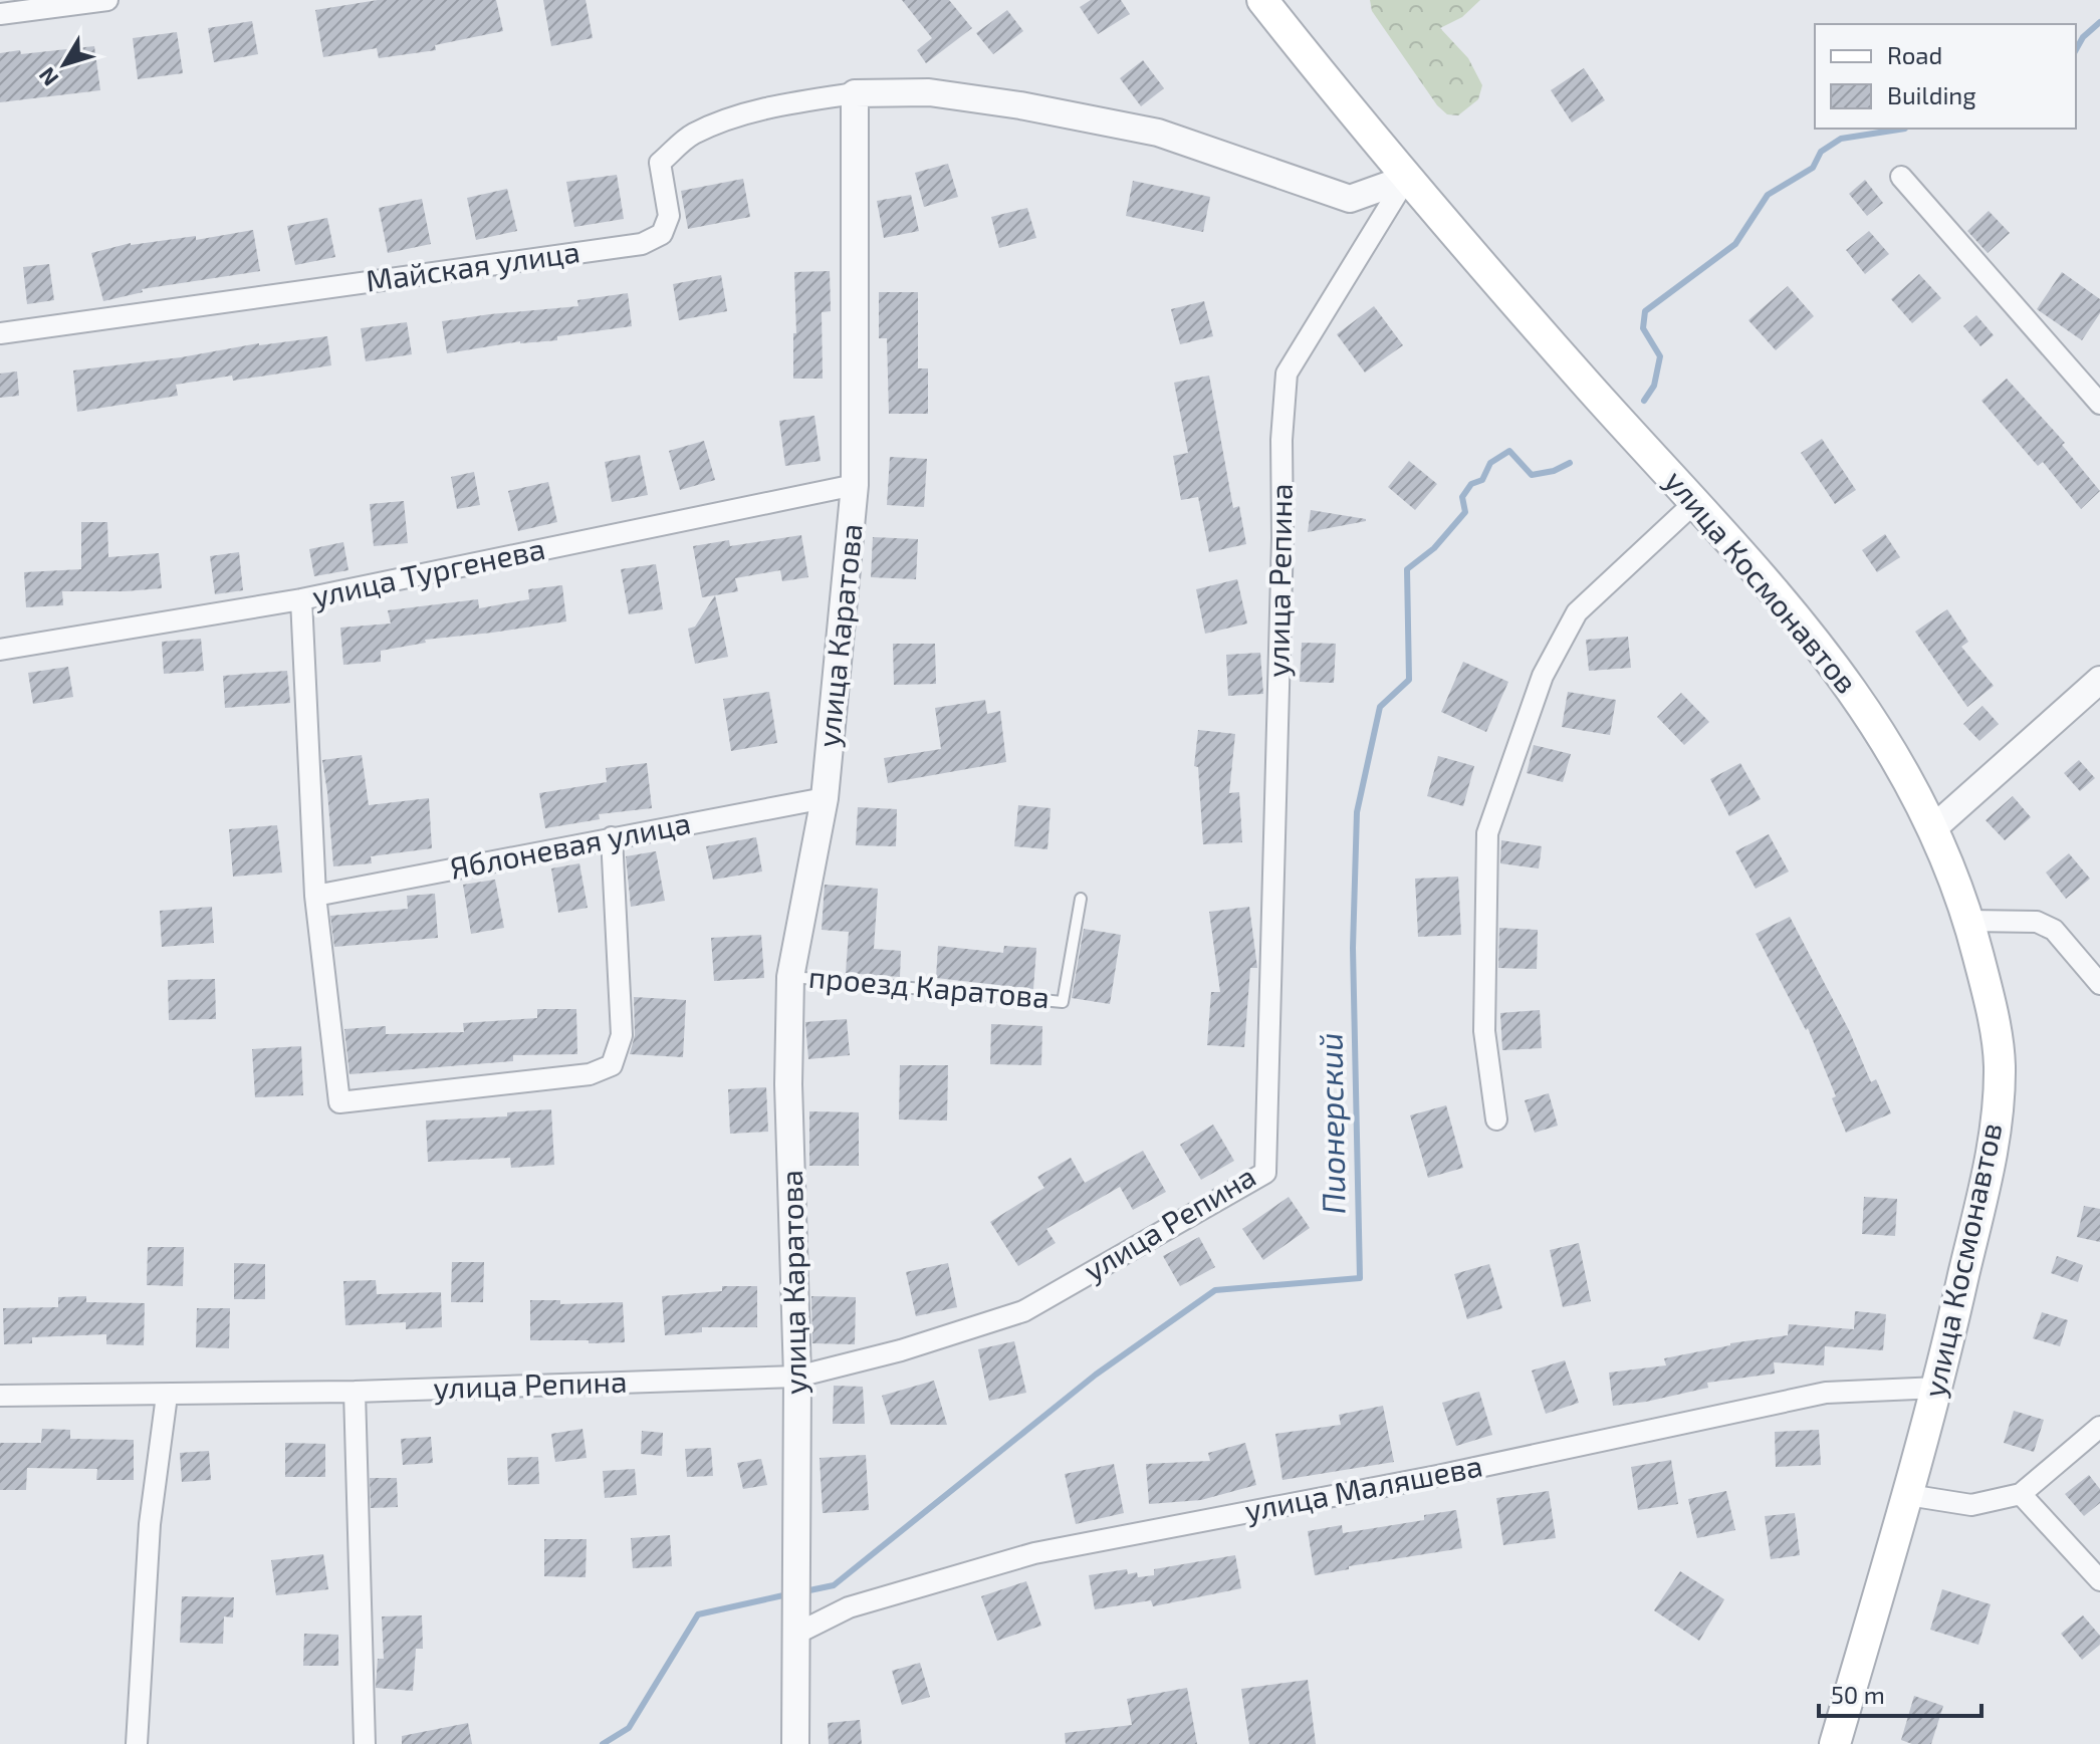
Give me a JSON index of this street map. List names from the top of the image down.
{
  "streets": {
    "main road": ["улица Космонавтов"],
    "street": [
      "Майская улица",
      "улица Тургенева",
      "улица Репина",
      "улица Каратова",
      "Яблоневая улица",
      "улица Маляшева"
    ],
    "lane": ["проезд Каратова"]
  },
  "crossings": [
    ["Майская улица", "улица Каратова"],
    ["улица Тургенева", "улица Каратова"],
    ["улица Репина", "улица Космонавтов"],
    ["улица Репина", "улица Каратова"],
    ["улица Космонавтов", "улица Маляшева"],
    ["улица Каратова", "Яблоневая улица"],
    ["улица Каратова", "проезд Каратова"],
    ["улица Каратова", "улица Маляшева"]
  ],
  "water": ["Пионерский"],
  "legend": ["Road", "Building"],
  "scale_bar": "50 m",
  "north": "bottom left"
}
